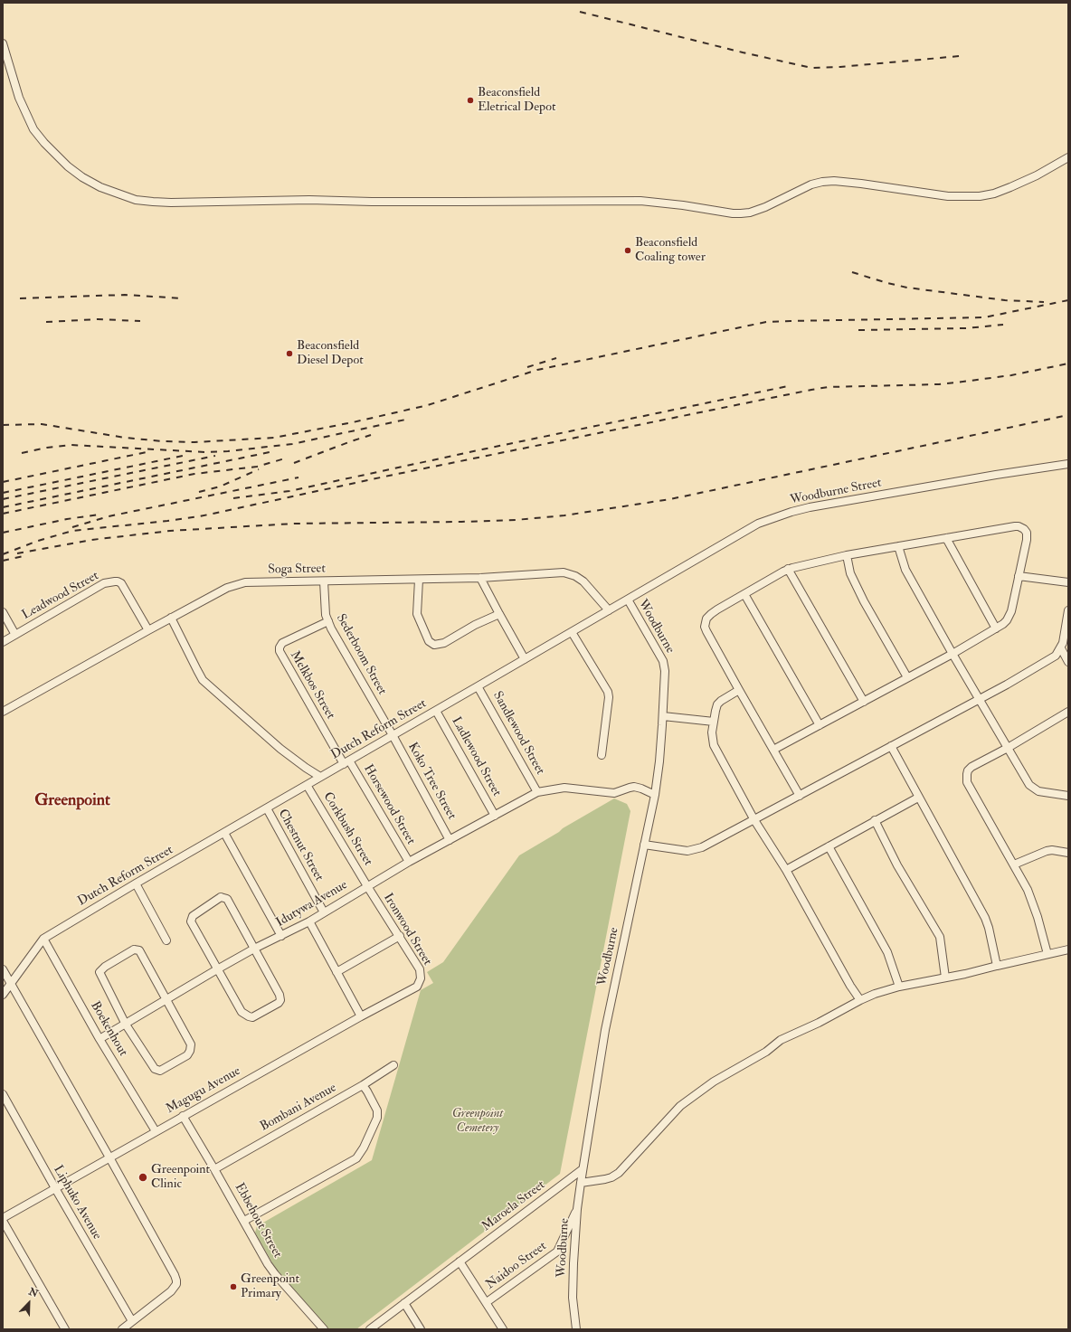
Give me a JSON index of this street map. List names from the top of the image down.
{
  "streets": {
    "street": [
      "Woodburne Street",
      "Soga Street",
      "Leadwood Street",
      "Woodburne",
      "Sederboom Street",
      "Melkbos Street",
      "Dutch Reform Street",
      "Sandlewood Street",
      "Ladlewood Street",
      "Koko Tree Street",
      "Horsewood Street",
      "Corkbush Street",
      "Chestnut Street",
      "Idutywa Avenue",
      "Ironwood Street",
      "Boekenhout",
      "Magugu Avenue",
      "Bombani Avenue",
      "Liphuko Avenue",
      "Maroela Street",
      "Ebbehout Street",
      "Naidoo Street"
    ]
  },
  "crossings": [
    ["Woodburne Street", "Woodburne"],
    ["Woodburne Street", "Dutch Reform Street"],
    ["Soga Street", "Leadwood Street"],
    ["Soga Street", "Sederboom Street"],
    ["Soga Street", "Dutch Reform Street"],
    ["Woodburne", "Dutch Reform Street"],
    ["Woodburne", "Idutywa Avenue"],
    ["Woodburne", "Maroela Street"],
    ["Woodburne", "Naidoo Street"],
    ["Sederboom Street", "Melkbos Street"],
    ["Sederboom Street", "Dutch Reform Street"],
    ["Sederboom Street", "Koko Tree Street"],
    ["Melkbos Street", "Dutch Reform Street"],
    ["Melkbos Street", "Horsewood Street"],
    ["Dutch Reform Street", "Sandlewood Street"],
    ["Dutch Reform Street", "Ladlewood Street"],
    ["Dutch Reform Street", "Koko Tree Street"],
    ["Dutch Reform Street", "Horsewood Street"],
    ["Dutch Reform Street", "Corkbush Street"],
    ["Dutch Reform Street", "Chestnut Street"],
    ["Dutch Reform Street", "Boekenhout"],
    ["Sandlewood Street", "Idutywa Avenue"],
    ["Ladlewood Street", "Idutywa Avenue"],
    ["Koko Tree Street", "Idutywa Avenue"],
    ["Horsewood Street", "Idutywa Avenue"],
    ["Corkbush Street", "Idutywa Avenue"],
    ["Corkbush Street", "Ironwood Street"],
    ["Chestnut Street", "Idutywa Avenue"],
    ["Idutywa Avenue", "Ironwood Street"],
    ["Idutywa Avenue", "Boekenhout"],
    ["Ironwood Street", "Magugu Avenue"],
    ["Boekenhout", "Magugu Avenue"],
    ["Magugu Avenue", "Liphuko Avenue"],
    ["Magugu Avenue", "Ebbehout Street"],
    ["Bombani Avenue", "Ebbehout Street"]
  ],
  "districts": ["Greenpoint"],
  "parks": ["Greenpoint Cemetery"],
  "places": [
    "Beaconsfield Eletrical Depot",
    "Beaconsfield Coaling tower",
    "Beaconsfield Diesel Depot",
    "Greenpoint Clinic",
    "Greenpoint Primary"
  ],
  "north": "top right"
}
